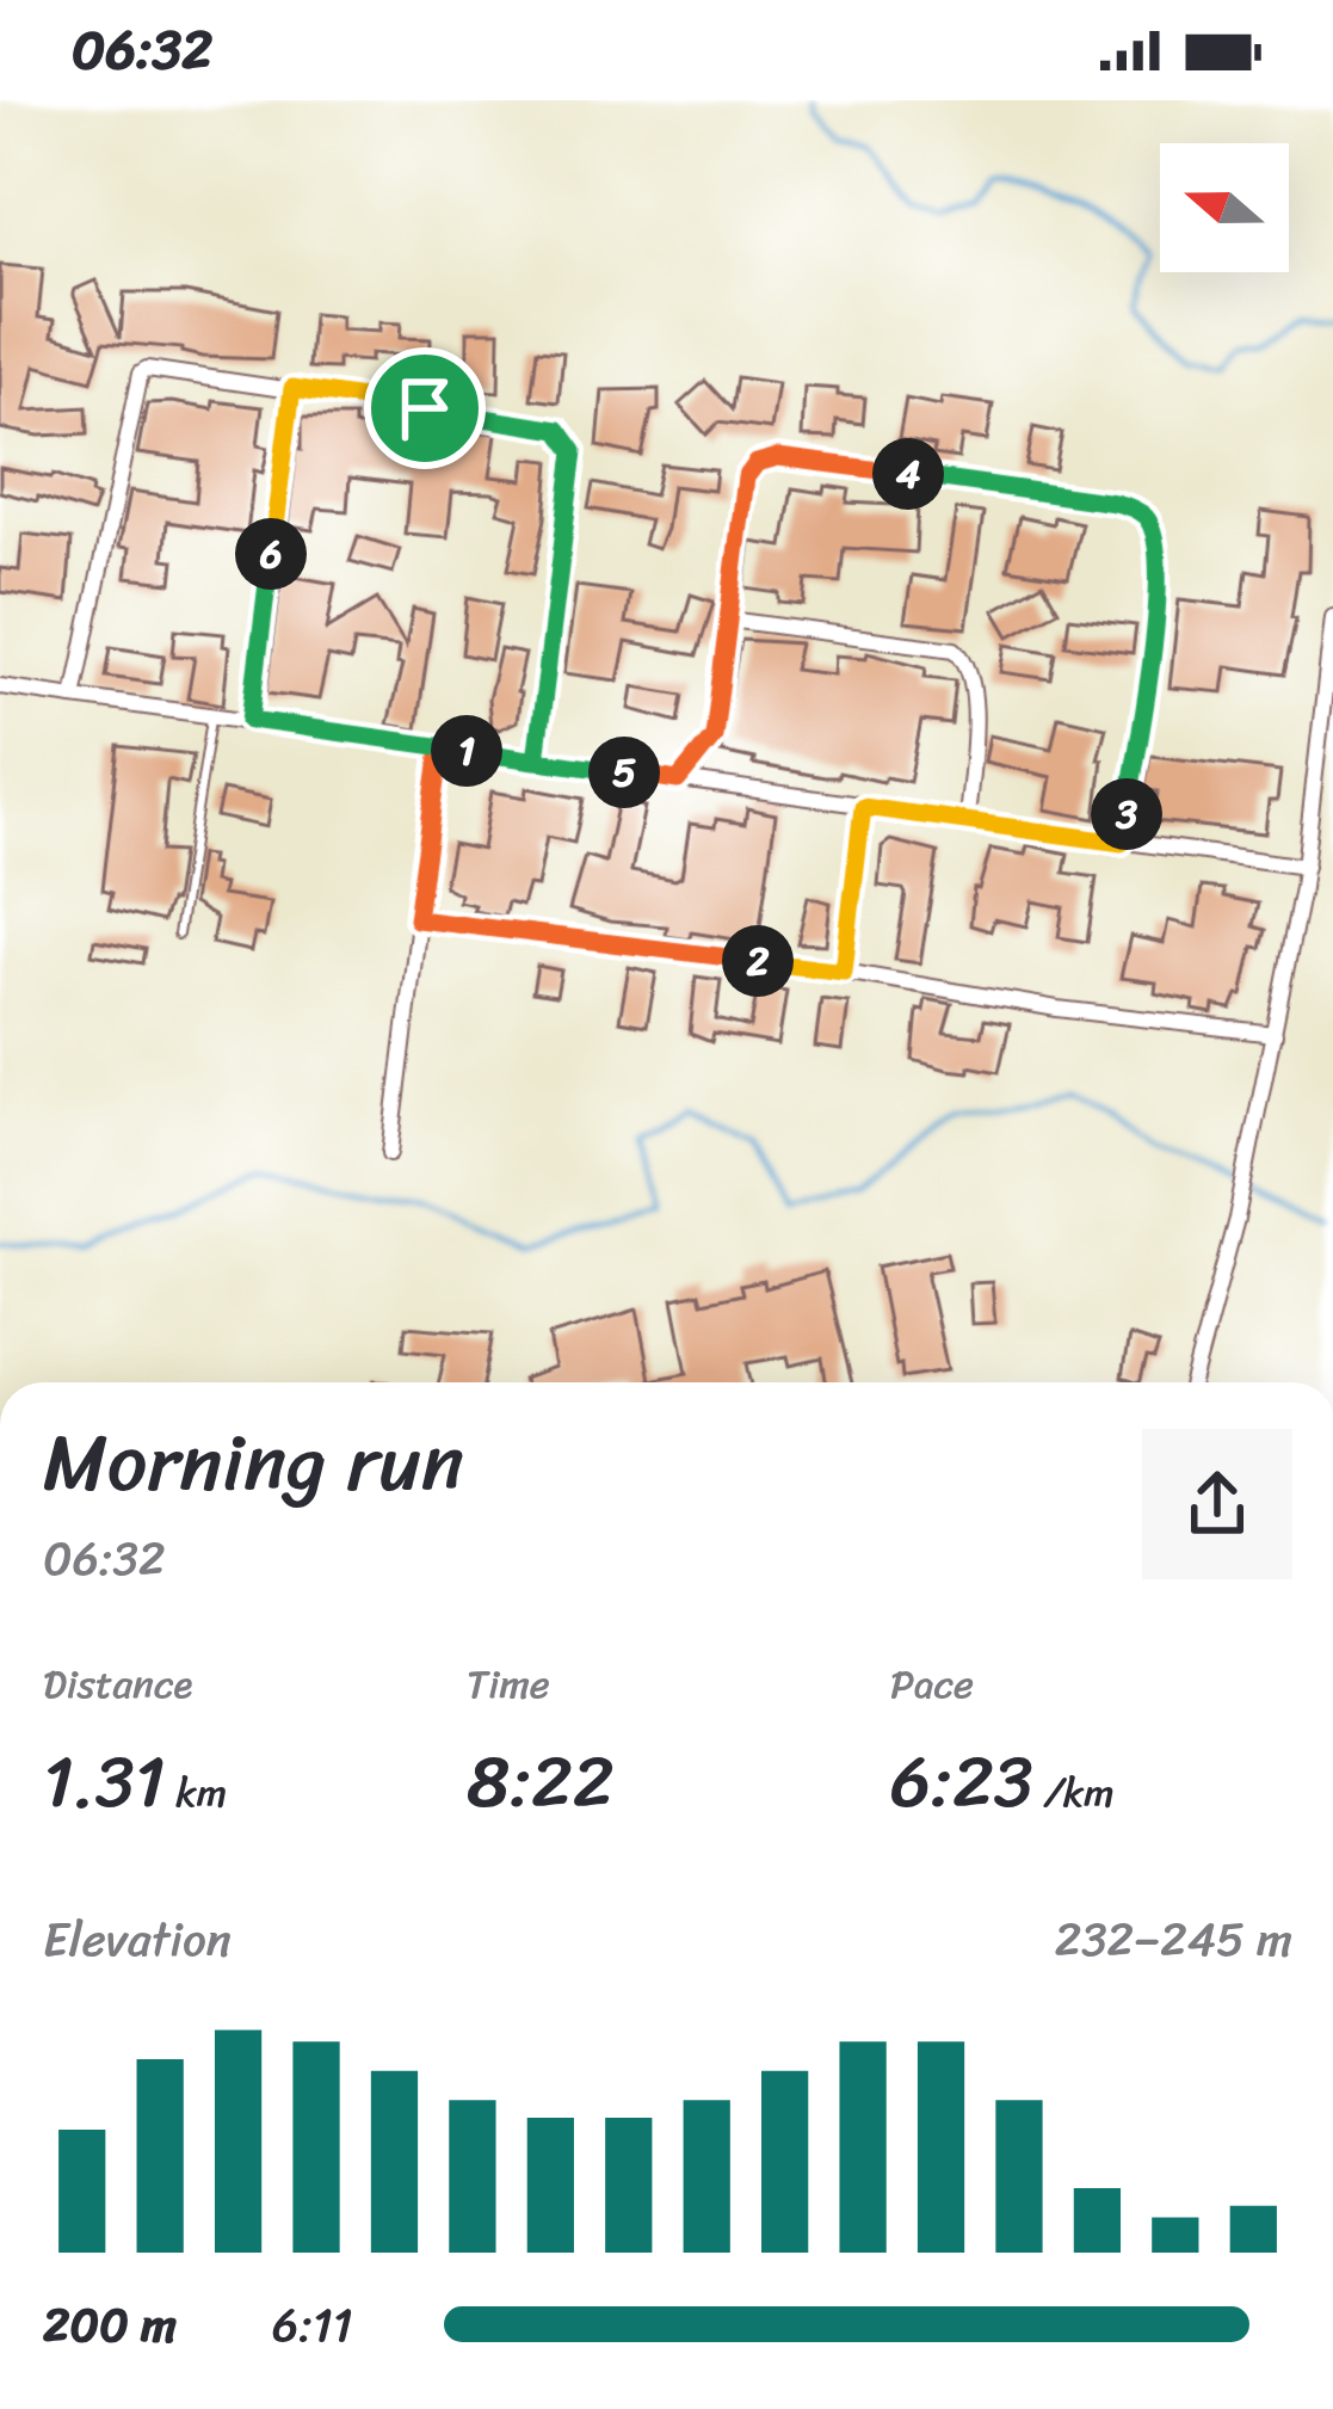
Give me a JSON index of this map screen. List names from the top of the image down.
{
  "north": "left",
  "page": {
    "status": "06:32",
    "pins": [
      "4",
      "6",
      "1",
      "5",
      "3",
      "2"
    ],
    "heading": ["Morning run", "06:32"],
    "stats": [
      ["Distance", "1.31 km"],
      ["Time", "8:22"],
      ["Pace", "6:23 /km"]
    ],
    "chart": ["Elevation", "232–245 m"],
    "list": [
      {
        "name": "200 m",
        "note": "6:11"
      }
    ]
  }
}
